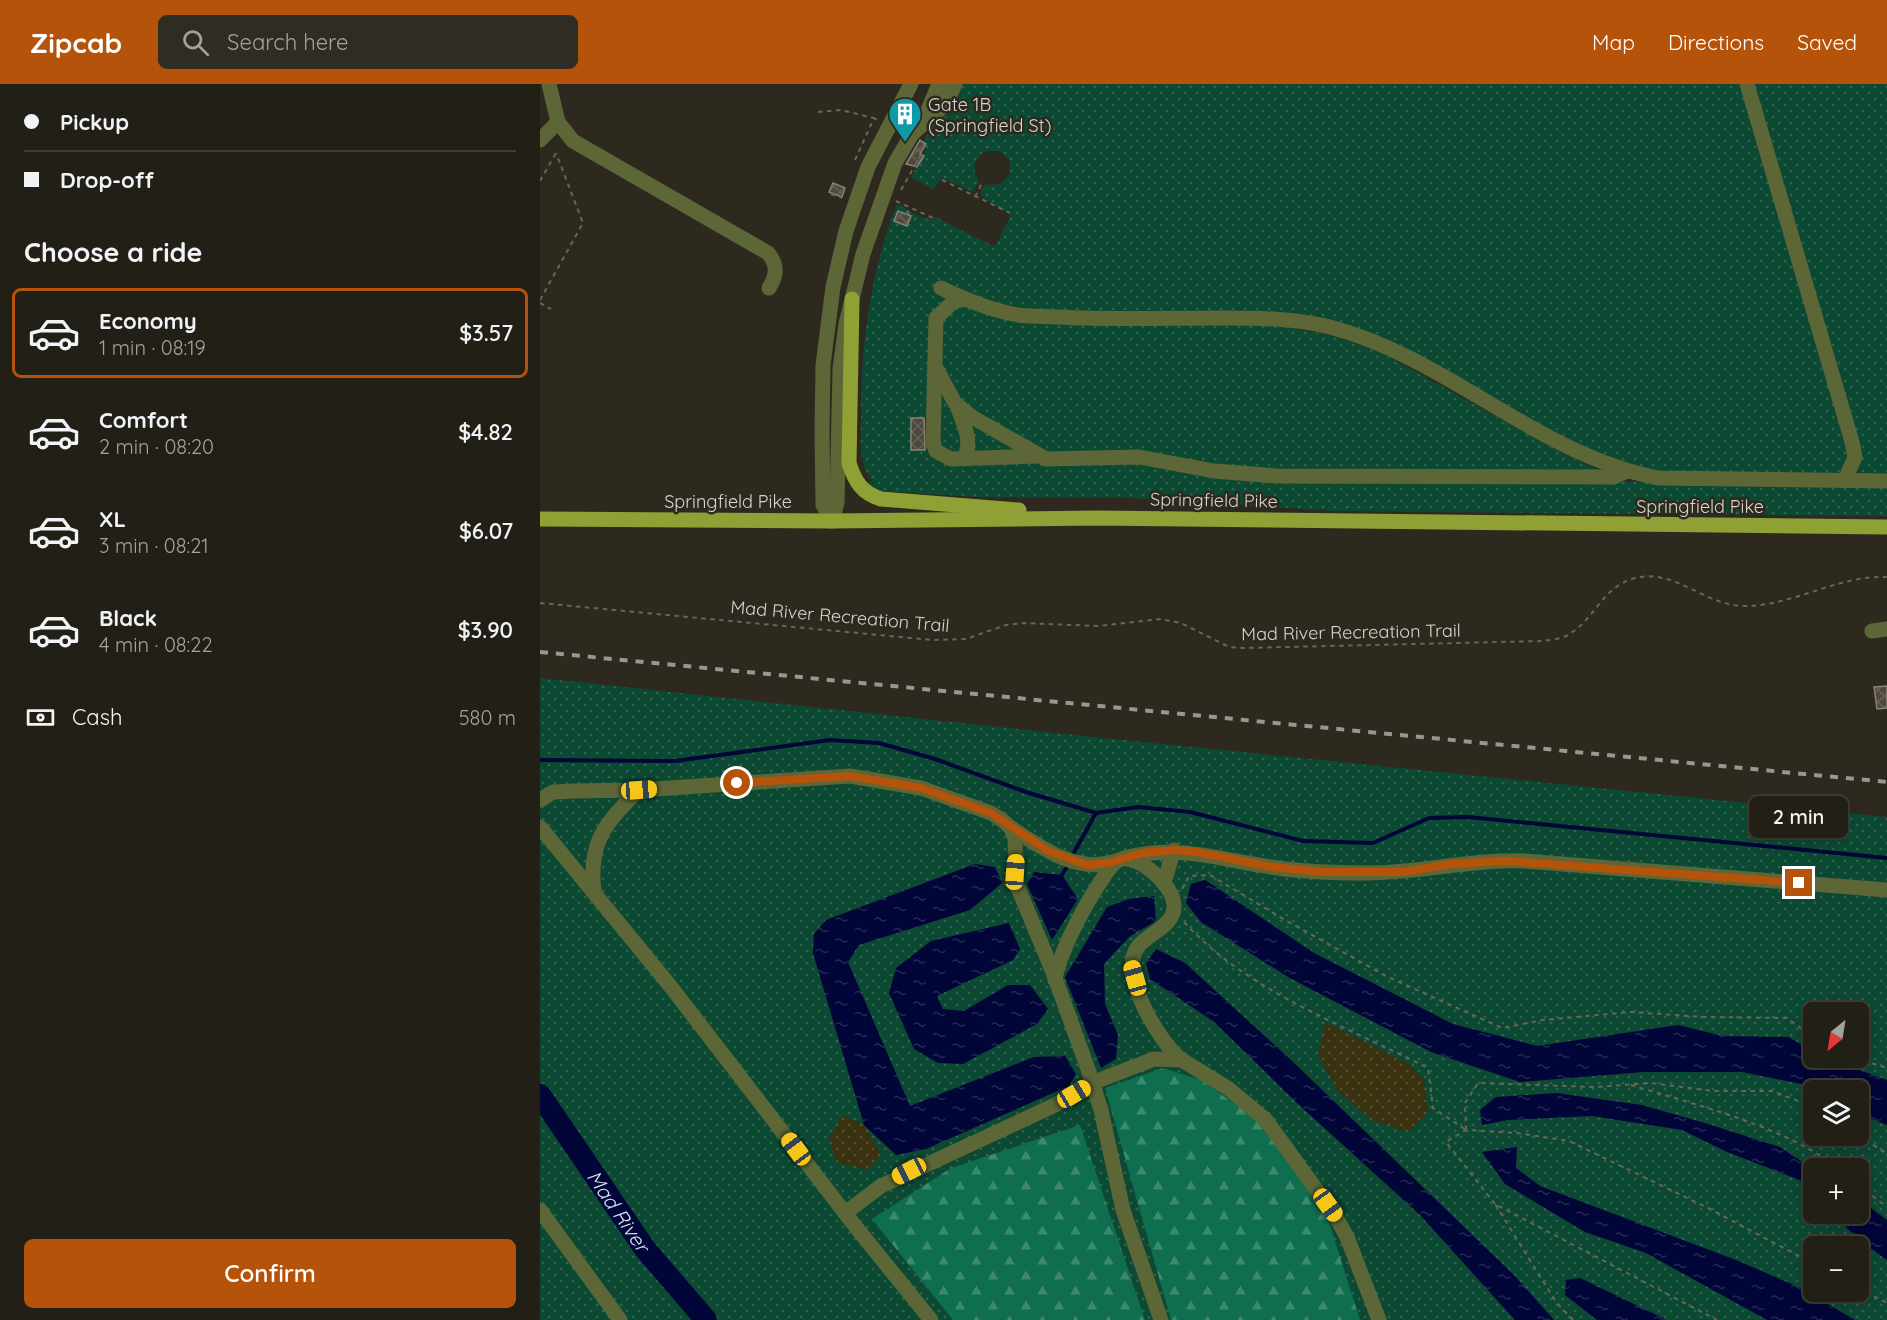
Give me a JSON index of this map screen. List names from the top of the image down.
{
  "streets": {
    "main road": ["Springfield Pike"],
    "path": ["Mad River Recreation Trail"]
  },
  "water": ["Mad River"],
  "places": {
    "building": ["Gate 1B (Springfield St)"]
  },
  "north": "bottom left",
  "page": {
    "header": "Zipcab",
    "search": "Search here",
    "nav": ["Map", "Directions", "Saved"],
    "banner": ["Pickup", "Drop-off"],
    "heading": "Choose a ride",
    "list": [
      {
        "name": "Economy",
        "note": "1 min · 08:19",
        "value": "$3.57"
      },
      {
        "name": "Comfort",
        "note": "2 min · 08:20",
        "value": "$4.82"
      },
      {
        "name": "XL",
        "note": "3 min · 08:21",
        "value": "$6.07"
      },
      {
        "name": "Black",
        "note": "4 min · 08:22",
        "value": "$3.90"
      }
    ],
    "pay": ["Cash", "580 m"],
    "bubble": "2 min",
    "map_buttons": ["+", "−"],
    "buttons": "Confirm"
  }
}
